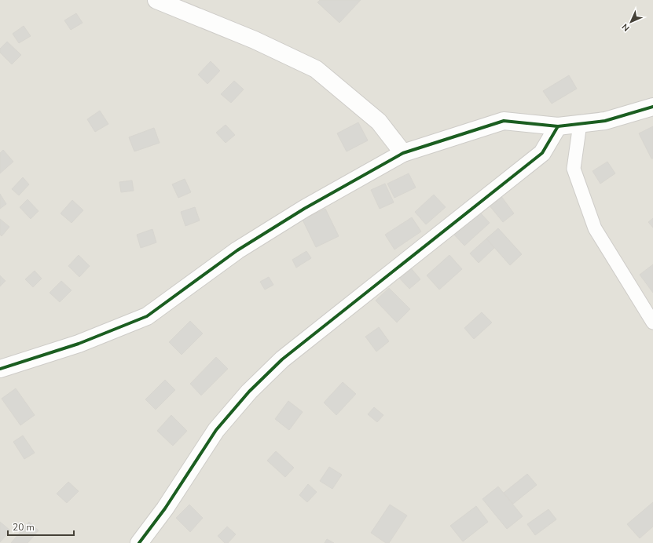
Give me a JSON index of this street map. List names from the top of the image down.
{
  "scale_bar": "20 m",
  "north": "bottom left"
}
